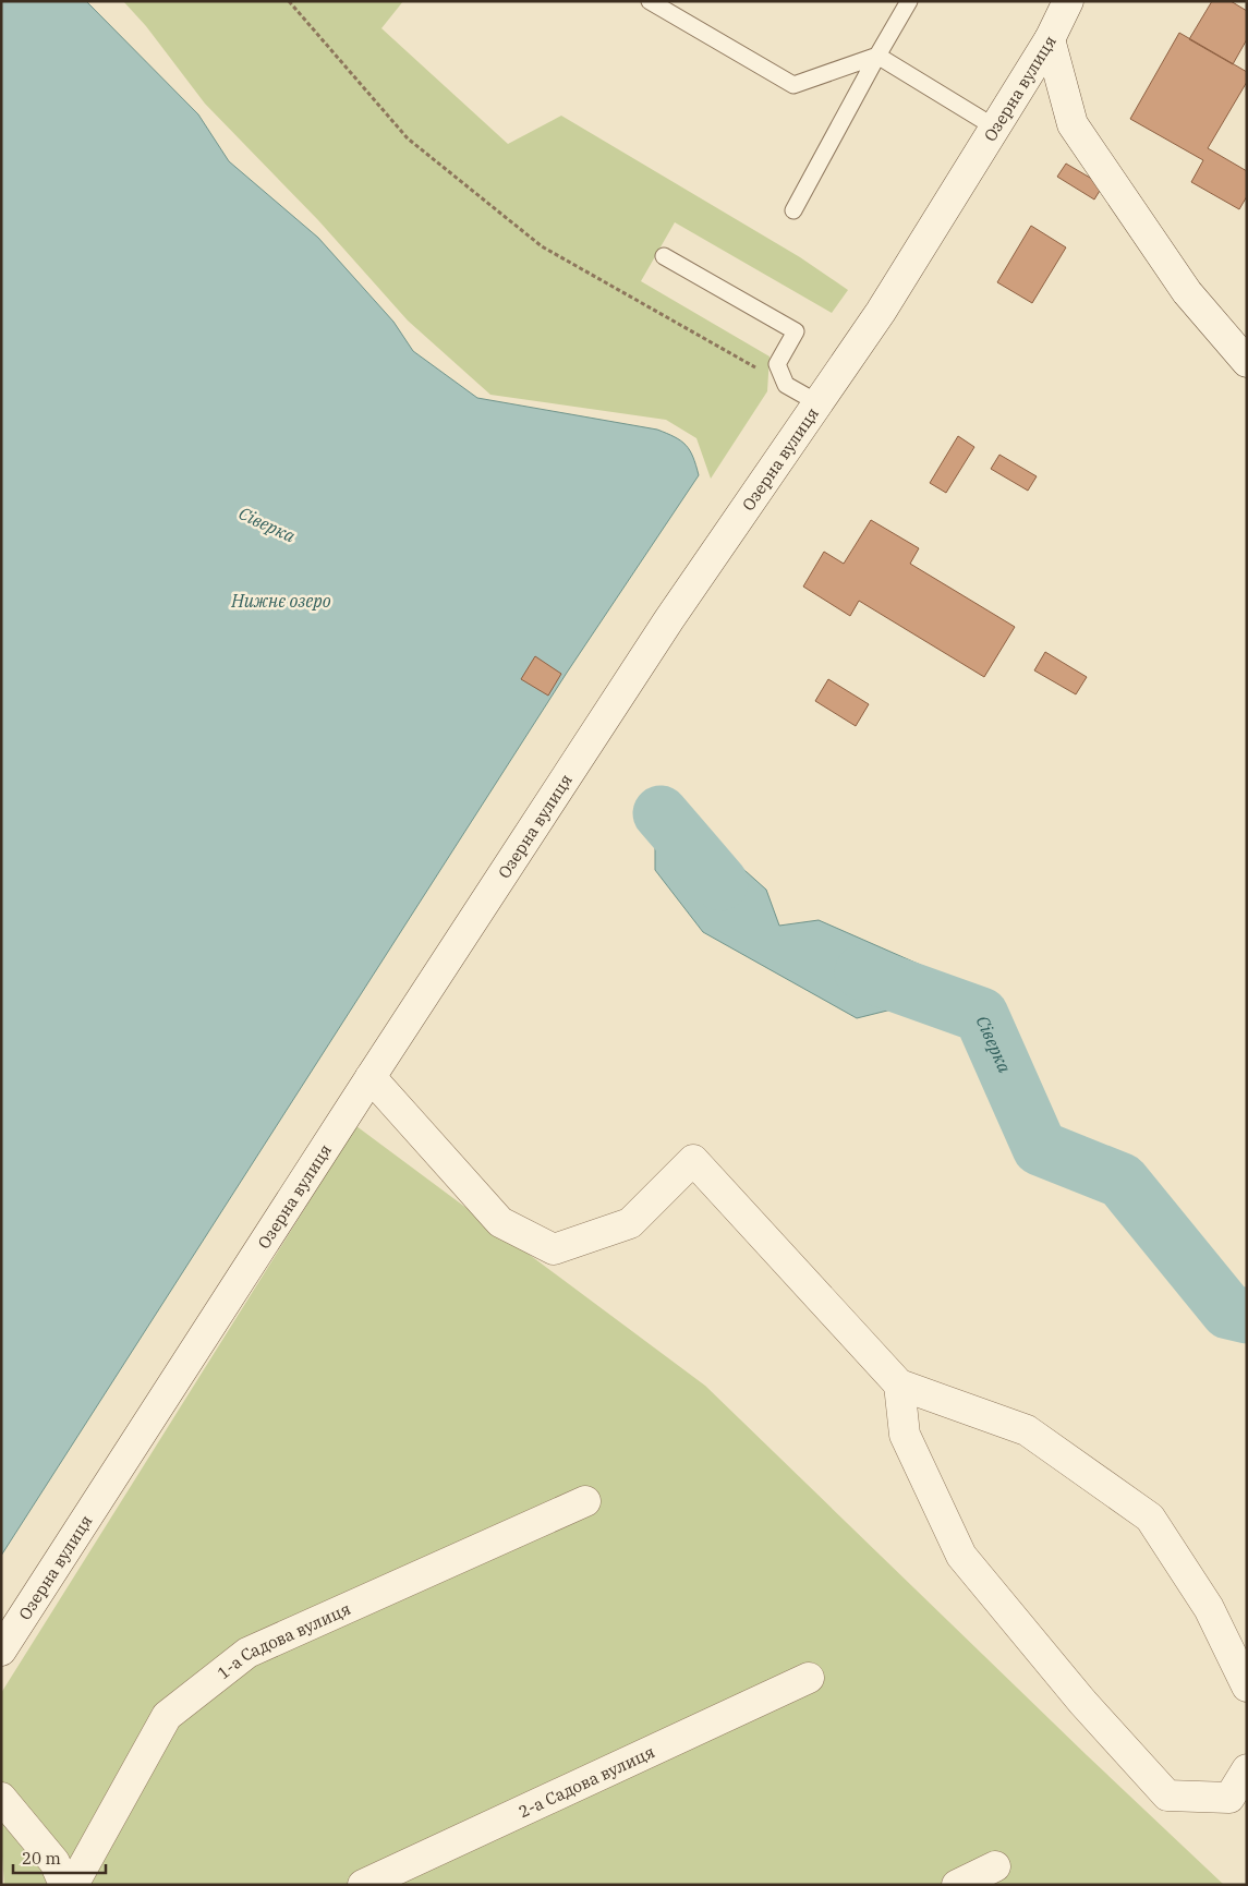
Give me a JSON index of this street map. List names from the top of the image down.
{
  "streets": {
    "street": ["Озерна вулиця", "1-а Садова вулиця", "2-а Садова вулиця"]
  },
  "water": ["Сіверка", "Нижнє озеро"],
  "scale_bar": "20 m"
}
